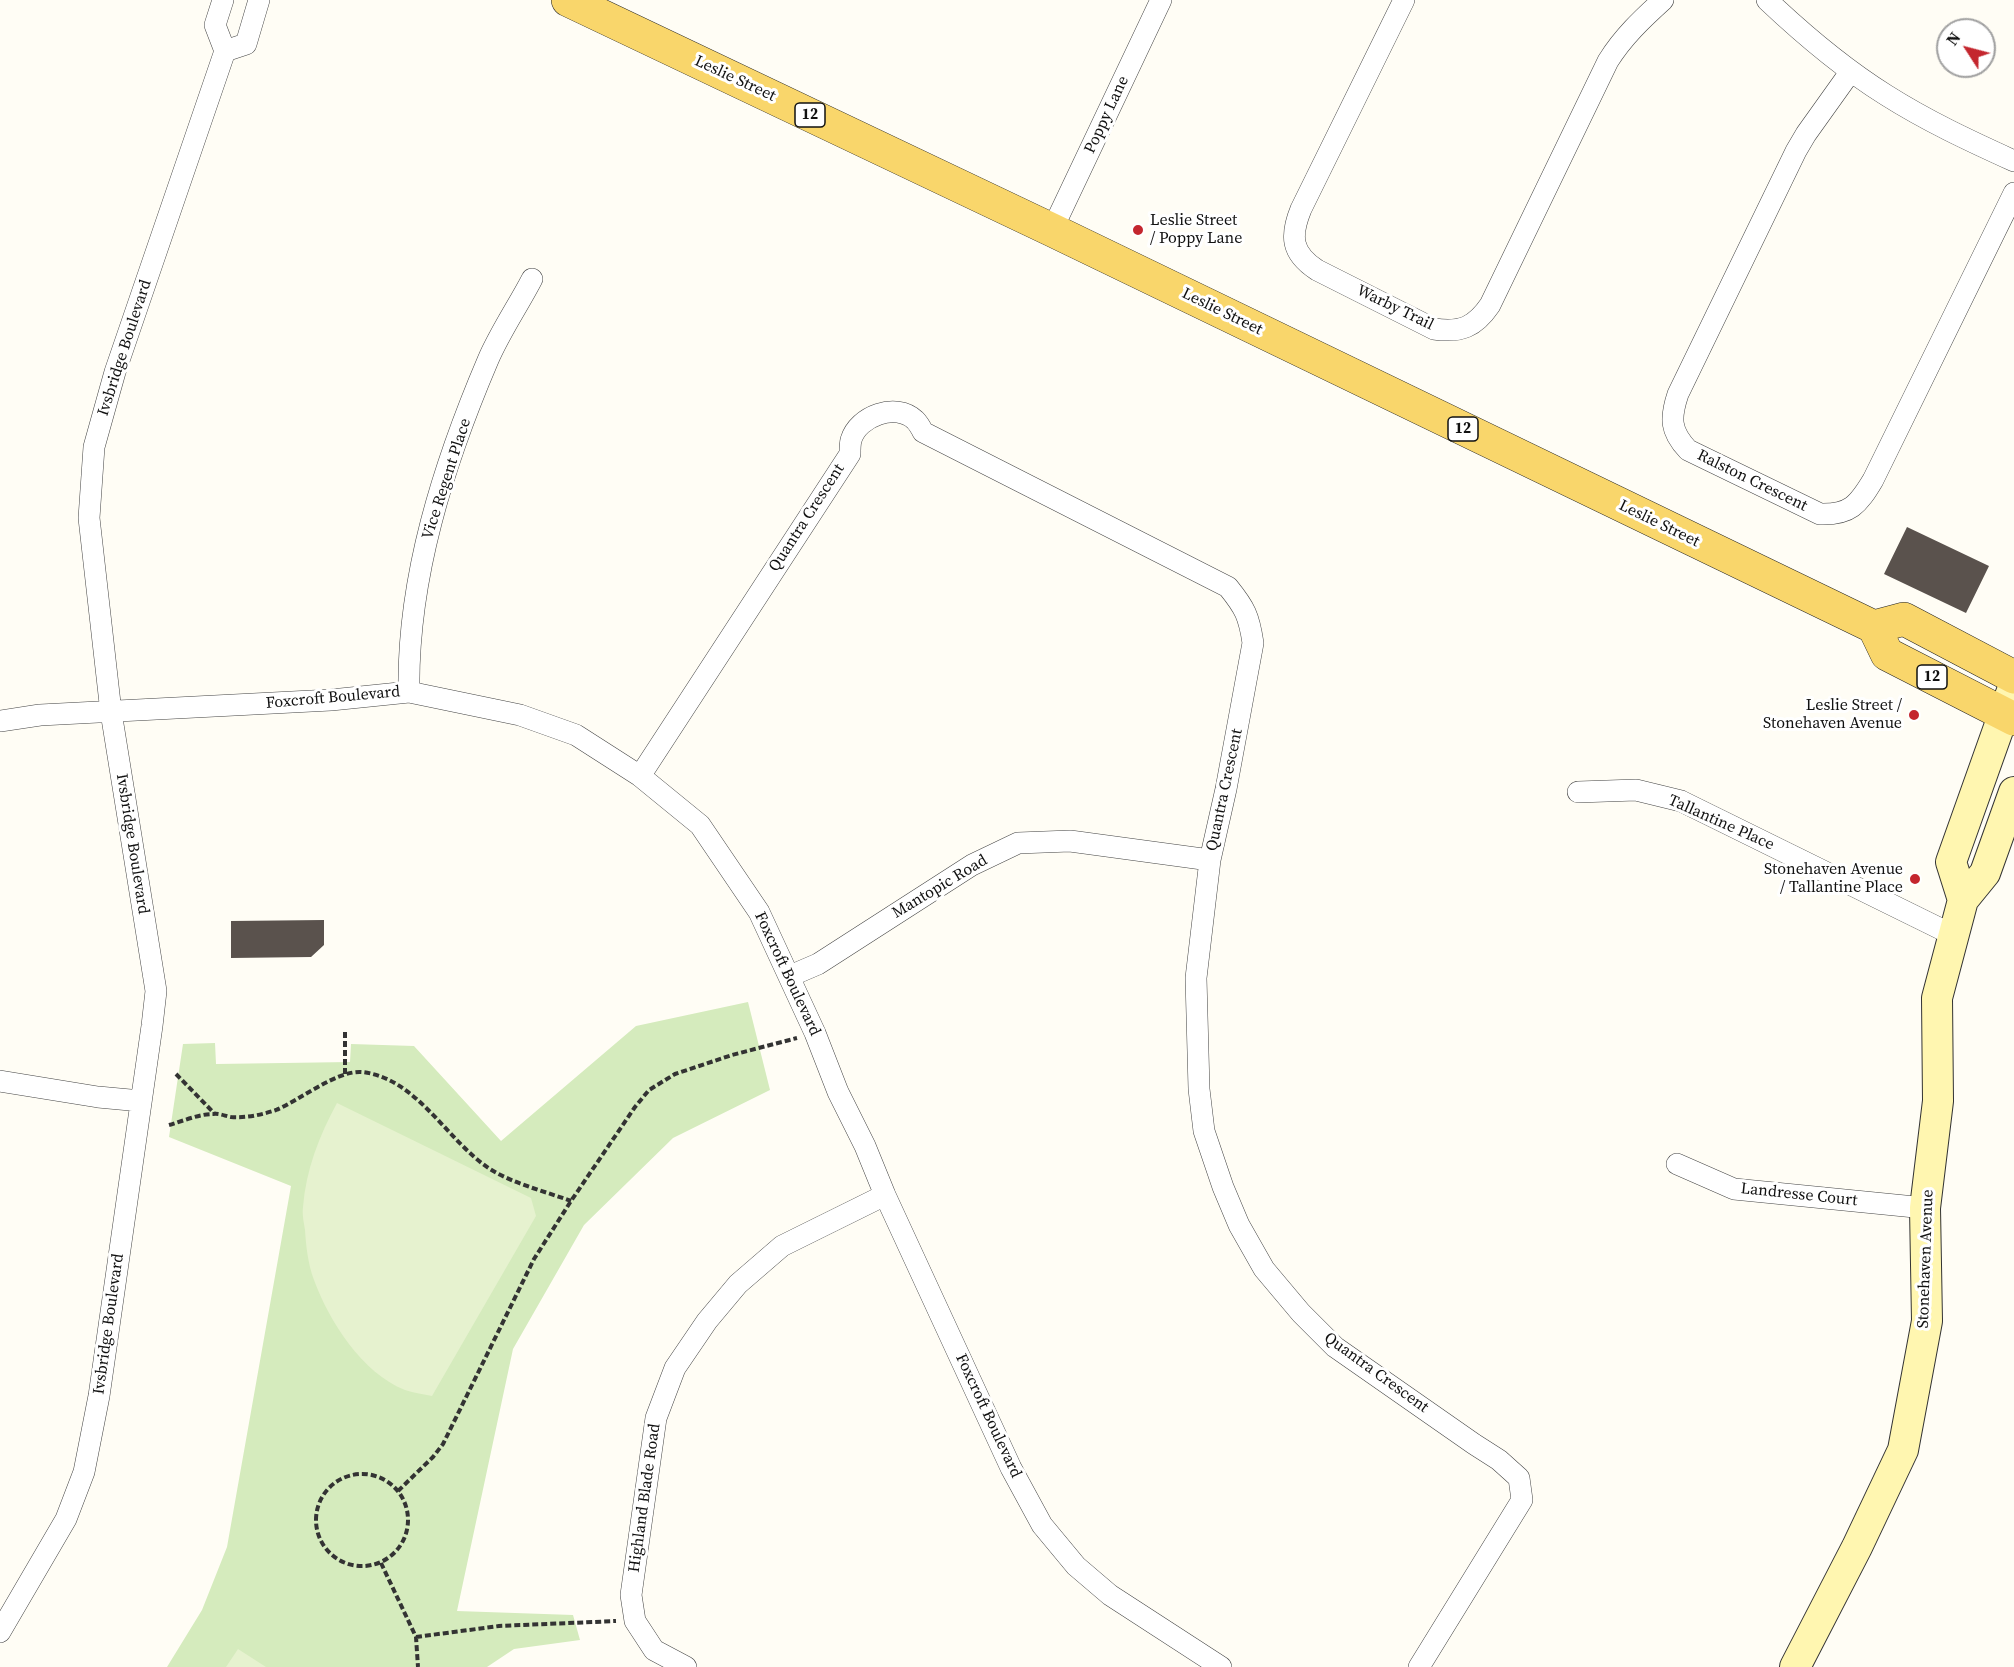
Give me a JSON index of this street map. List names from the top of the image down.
{
  "streets": {
    "main road": ["Leslie Street", "12"],
    "street": [
      "Poppy Lane",
      "Warby Trail",
      "Ivsbridge Boulevard",
      "Vice Regent Place",
      "Ralston Crescent",
      "Quantra Crescent",
      "Foxcroft Boulevard",
      "Tallantine Place",
      "Mantopic Road",
      "Landresse Court",
      "Stonehaven Avenue",
      "Highland Blade Road"
    ]
  },
  "crossings": [
    ["Leslie Street", "12"],
    ["Leslie Street", "Poppy Lane"],
    ["Ivsbridge Boulevard", "Foxcroft Boulevard"],
    ["Vice Regent Place", "Foxcroft Boulevard"],
    ["Quantra Crescent", "Foxcroft Boulevard"],
    ["Quantra Crescent", "Mantopic Road"],
    ["Foxcroft Boulevard", "Mantopic Road"],
    ["Foxcroft Boulevard", "Highland Blade Road"],
    ["Tallantine Place", "Stonehaven Avenue"],
    ["Landresse Court", "Stonehaven Avenue"]
  ],
  "places": ["Leslie Street / Poppy Lane", "Leslie Street / Stonehaven Avenue", "Stonehaven Avenue / Tallantine Place"],
  "north": "top left"
}
